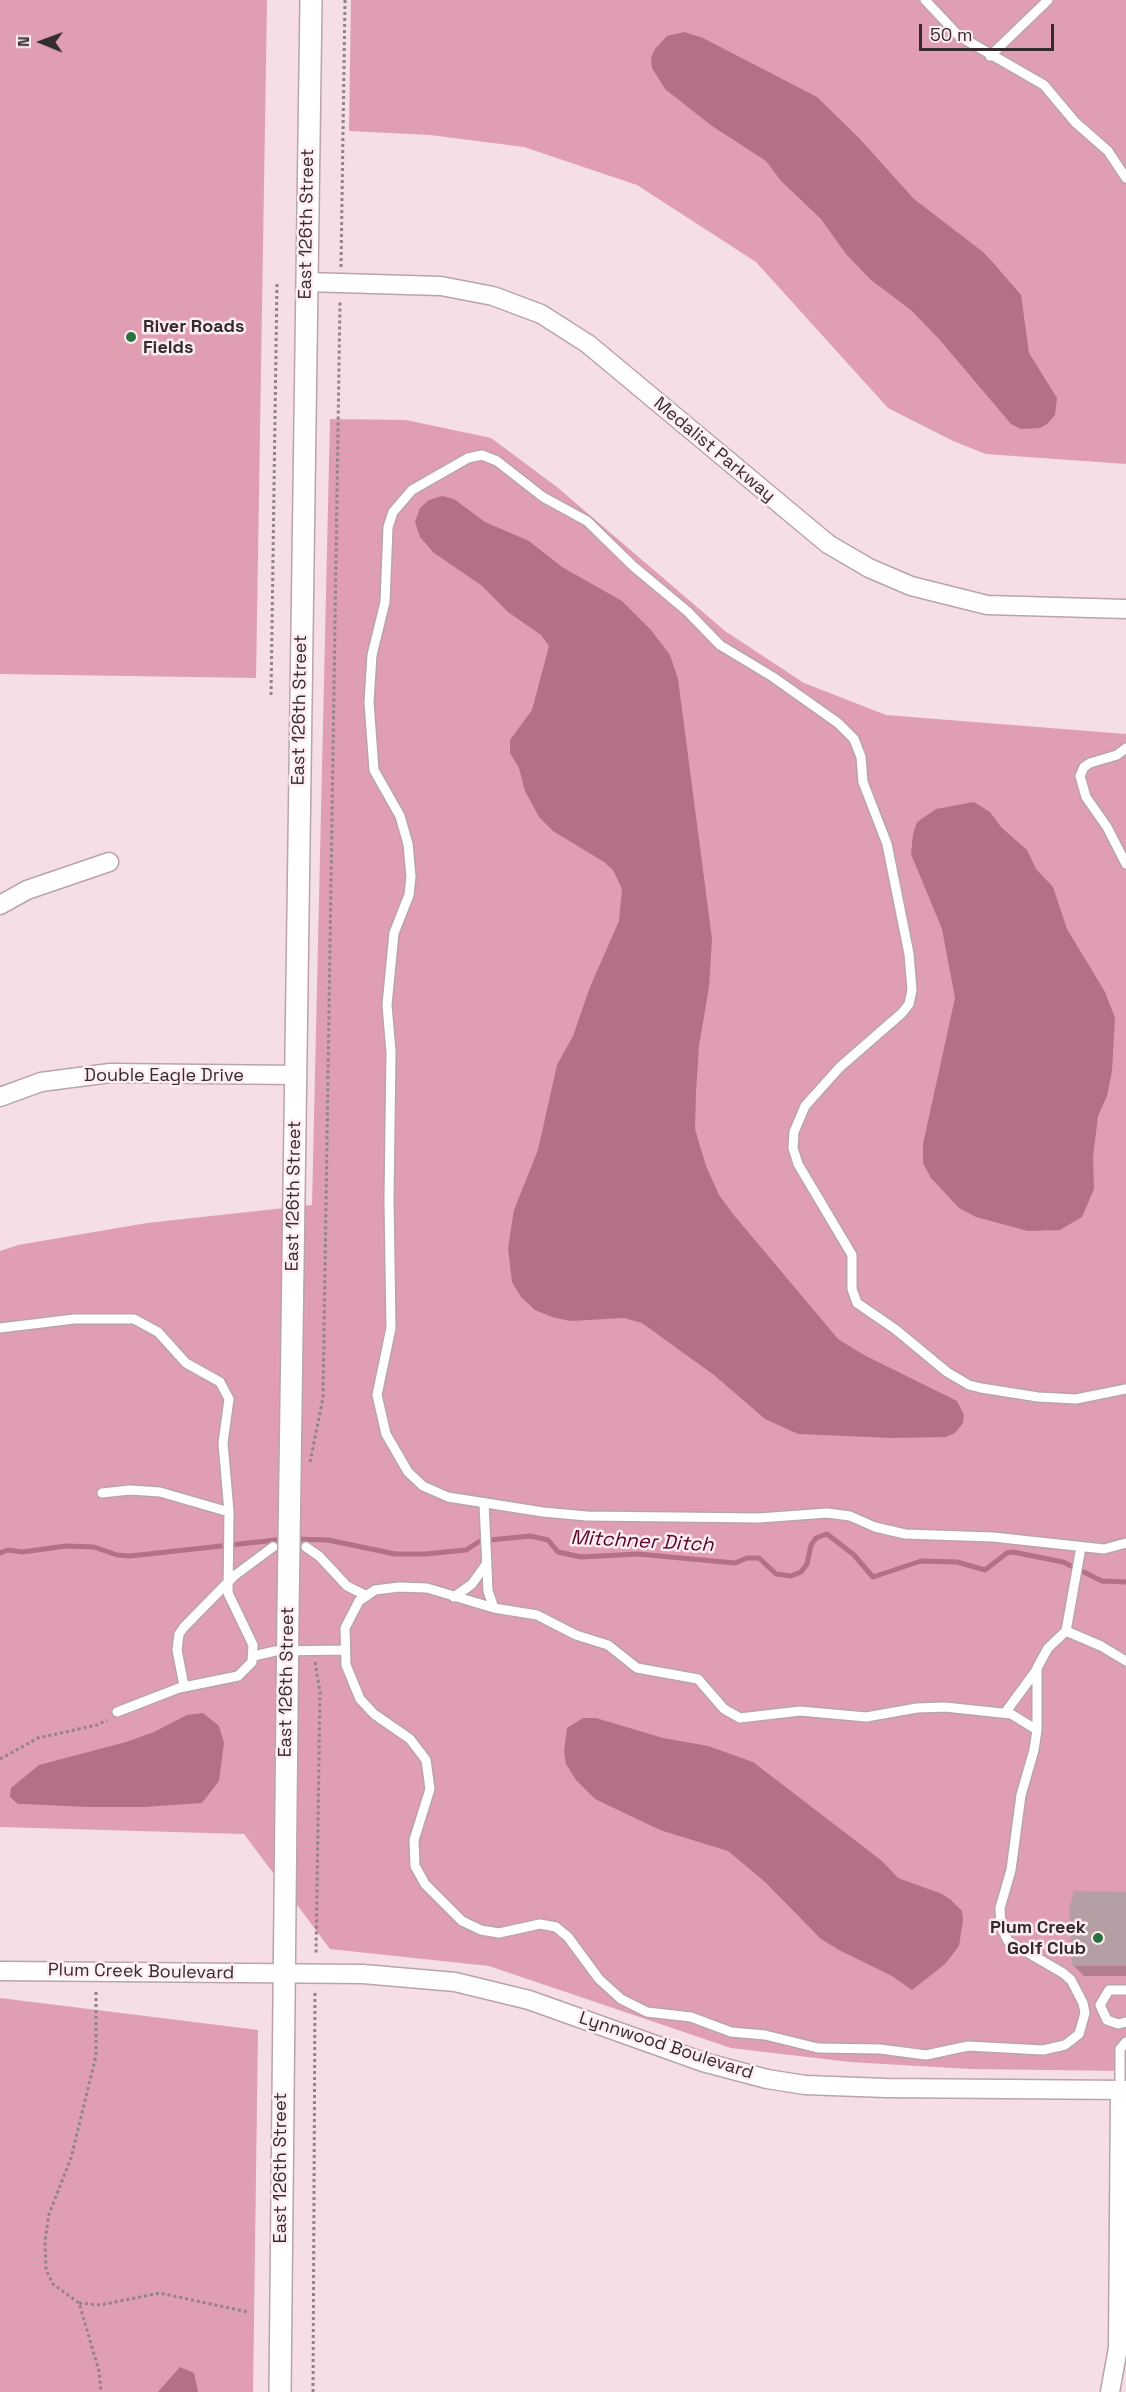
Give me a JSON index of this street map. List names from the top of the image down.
{
  "streets": {
    "street": [
      "East 126th Street",
      "Medalist Parkway",
      "Double Eagle Drive",
      "Plum Creek Boulevard",
      "Lynnwood Boulevard"
    ]
  },
  "crossings": [
    ["East 126th Street", "Medalist Parkway"],
    ["East 126th Street", "Double Eagle Drive"],
    ["East 126th Street", "Plum Creek Boulevard"],
    ["East 126th Street", "Lynnwood Boulevard"],
    ["Plum Creek Boulevard", "Lynnwood Boulevard"]
  ],
  "water": ["Mitchner Ditch"],
  "places": ["River Roads Fields", "Plum Creek Golf Club"],
  "scale_bar": "50 m",
  "north": "left"
}
